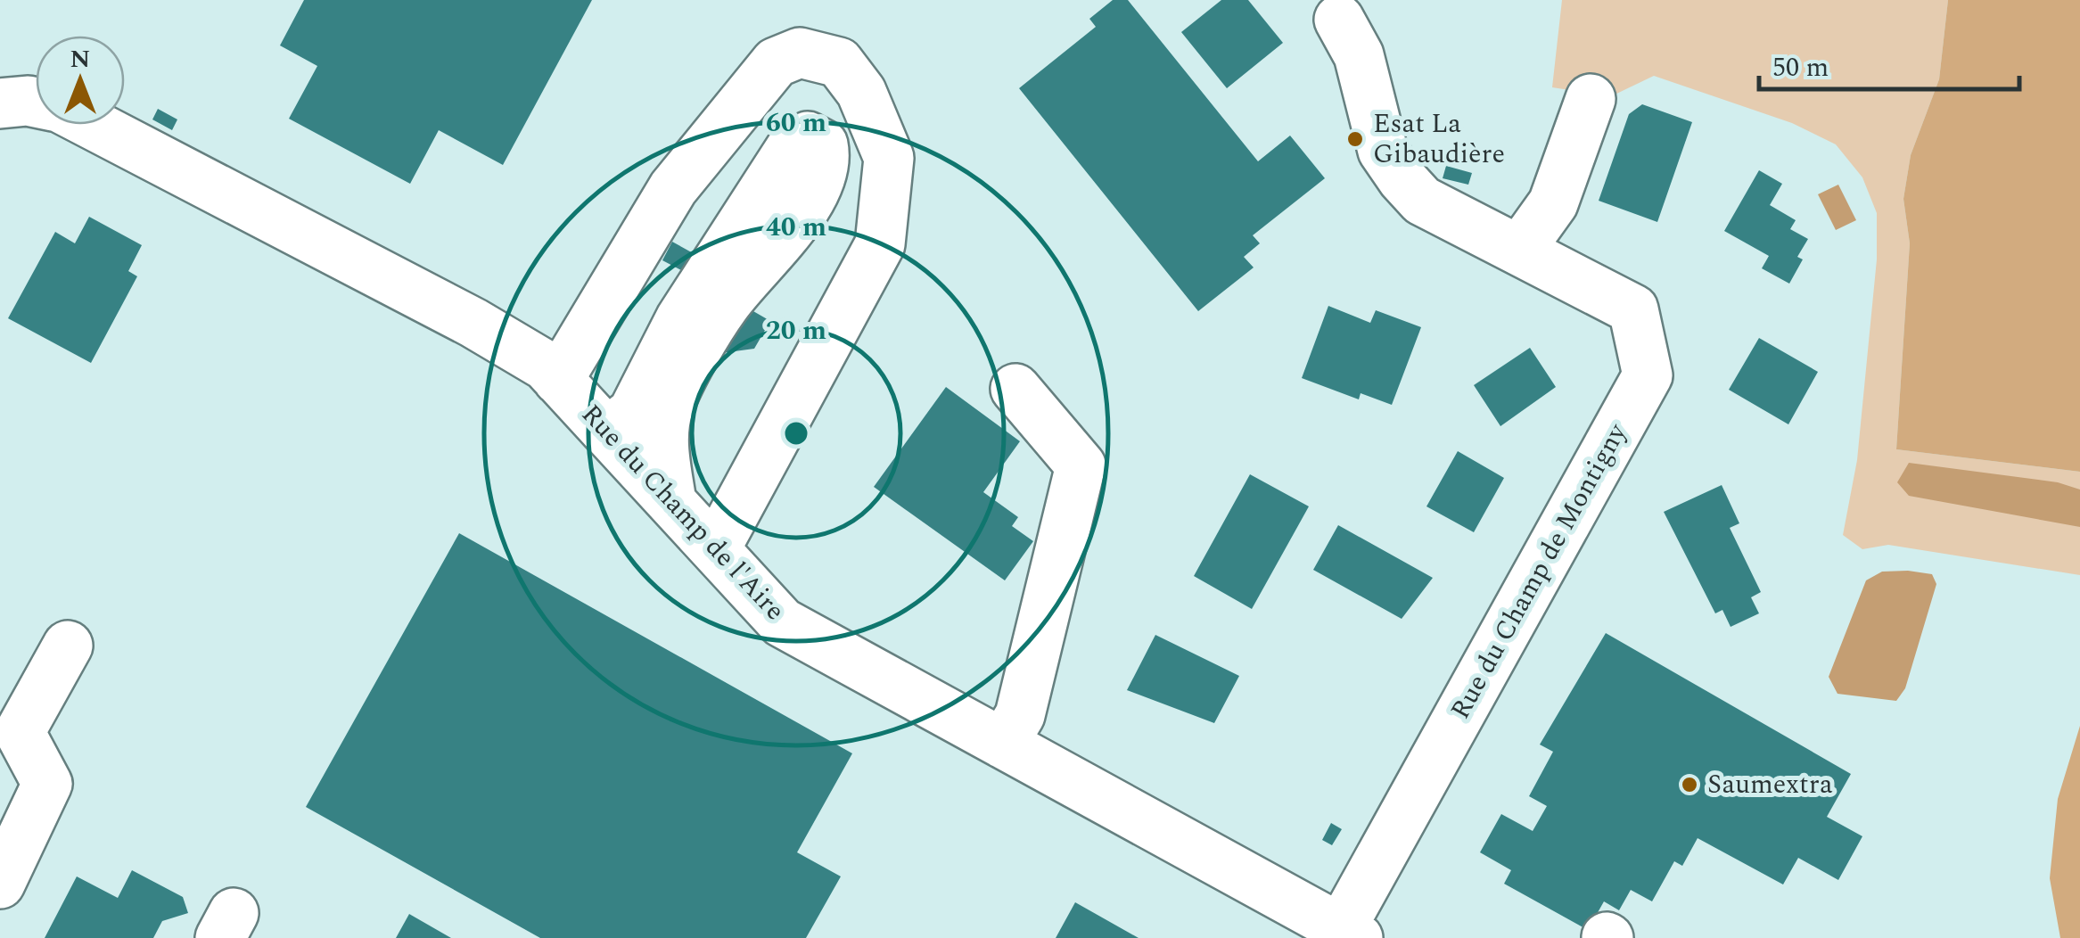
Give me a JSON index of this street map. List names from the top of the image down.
{
  "streets": {
    "street": ["Rue du Champ de l'Aire", "Rue du Champ de Montigny"]
  },
  "crossings": [
    ["Rue du Champ de l'Aire", "Rue du Champ de Montigny"]
  ],
  "places": ["Esat La Gibaudière", "Saumextra"],
  "scale_bar": "50 m",
  "north": "top",
  "rings": ["60 m", "40 m", "20 m"]
}
